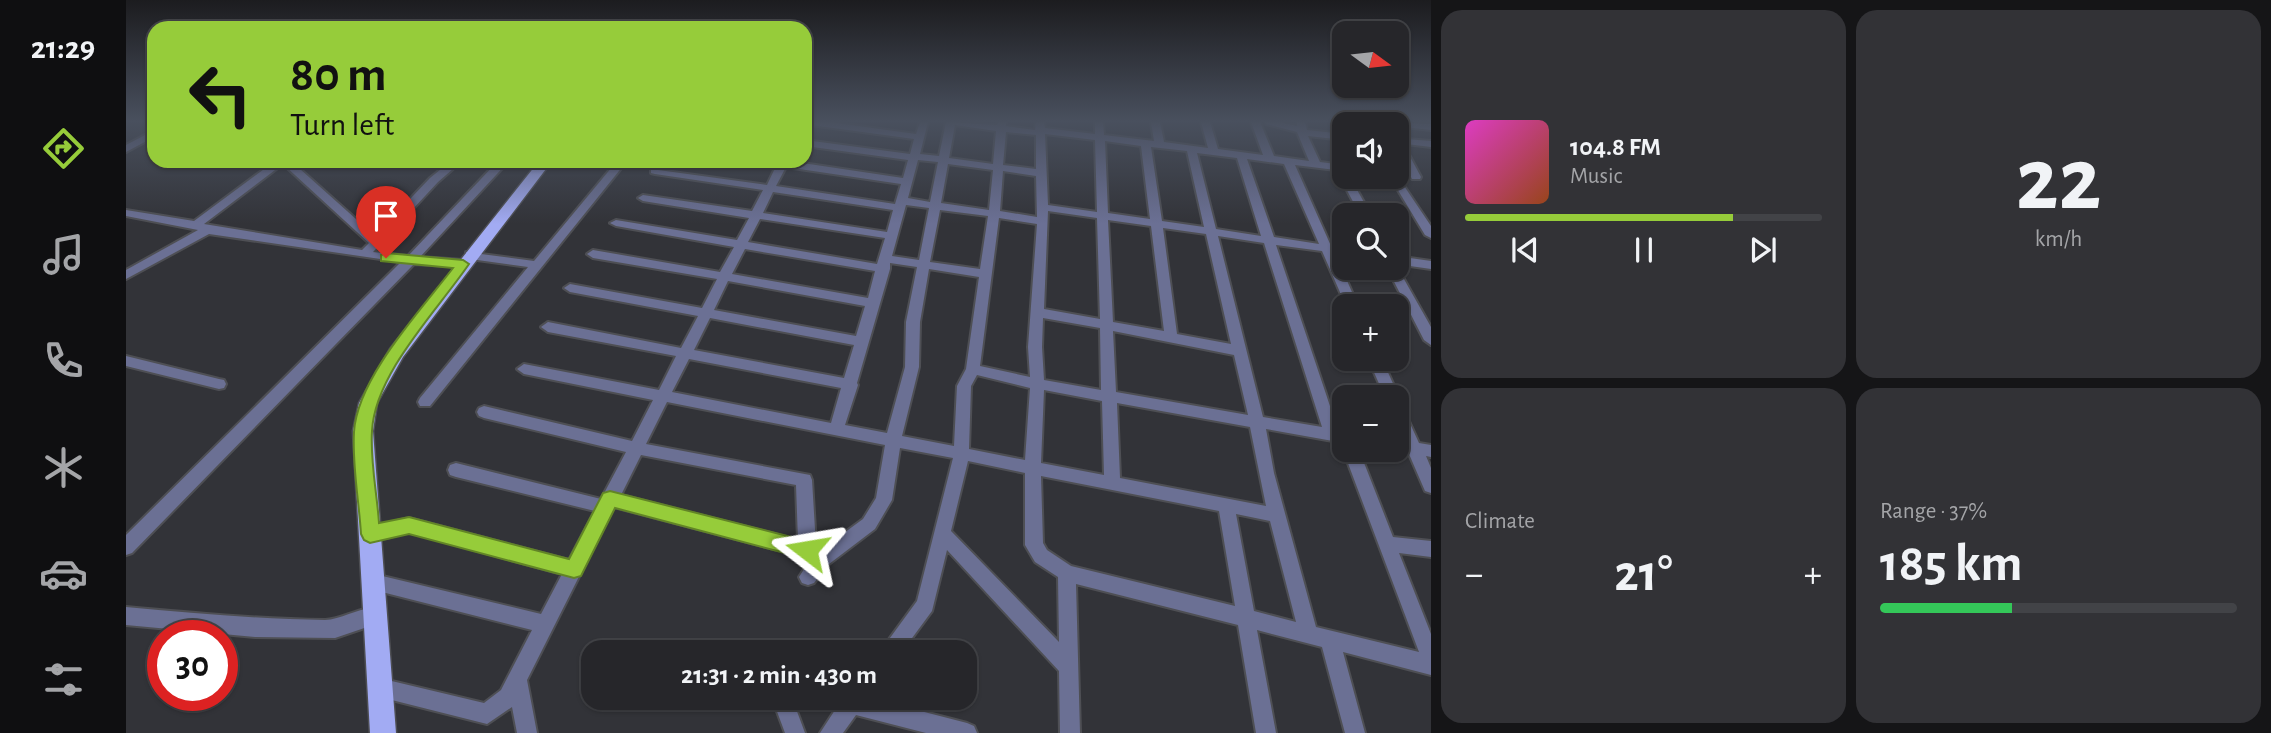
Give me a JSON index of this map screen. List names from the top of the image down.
{
  "north": "right",
  "page": {
    "tabs": "21:29",
    "tile": [
      ["22", "km/h"],
      "Climate",
      ["Range · 37%", "185 km"]
    ],
    "map_buttons": ["+", "−"],
    "turn": ["80 m", "Turn left"],
    "song": ["104.8 FM", "Music"],
    "heat": ["−", "21°", "+"],
    "limit": "30",
    "trip": "21:31 · 2 min · 430 m"
  }
}
